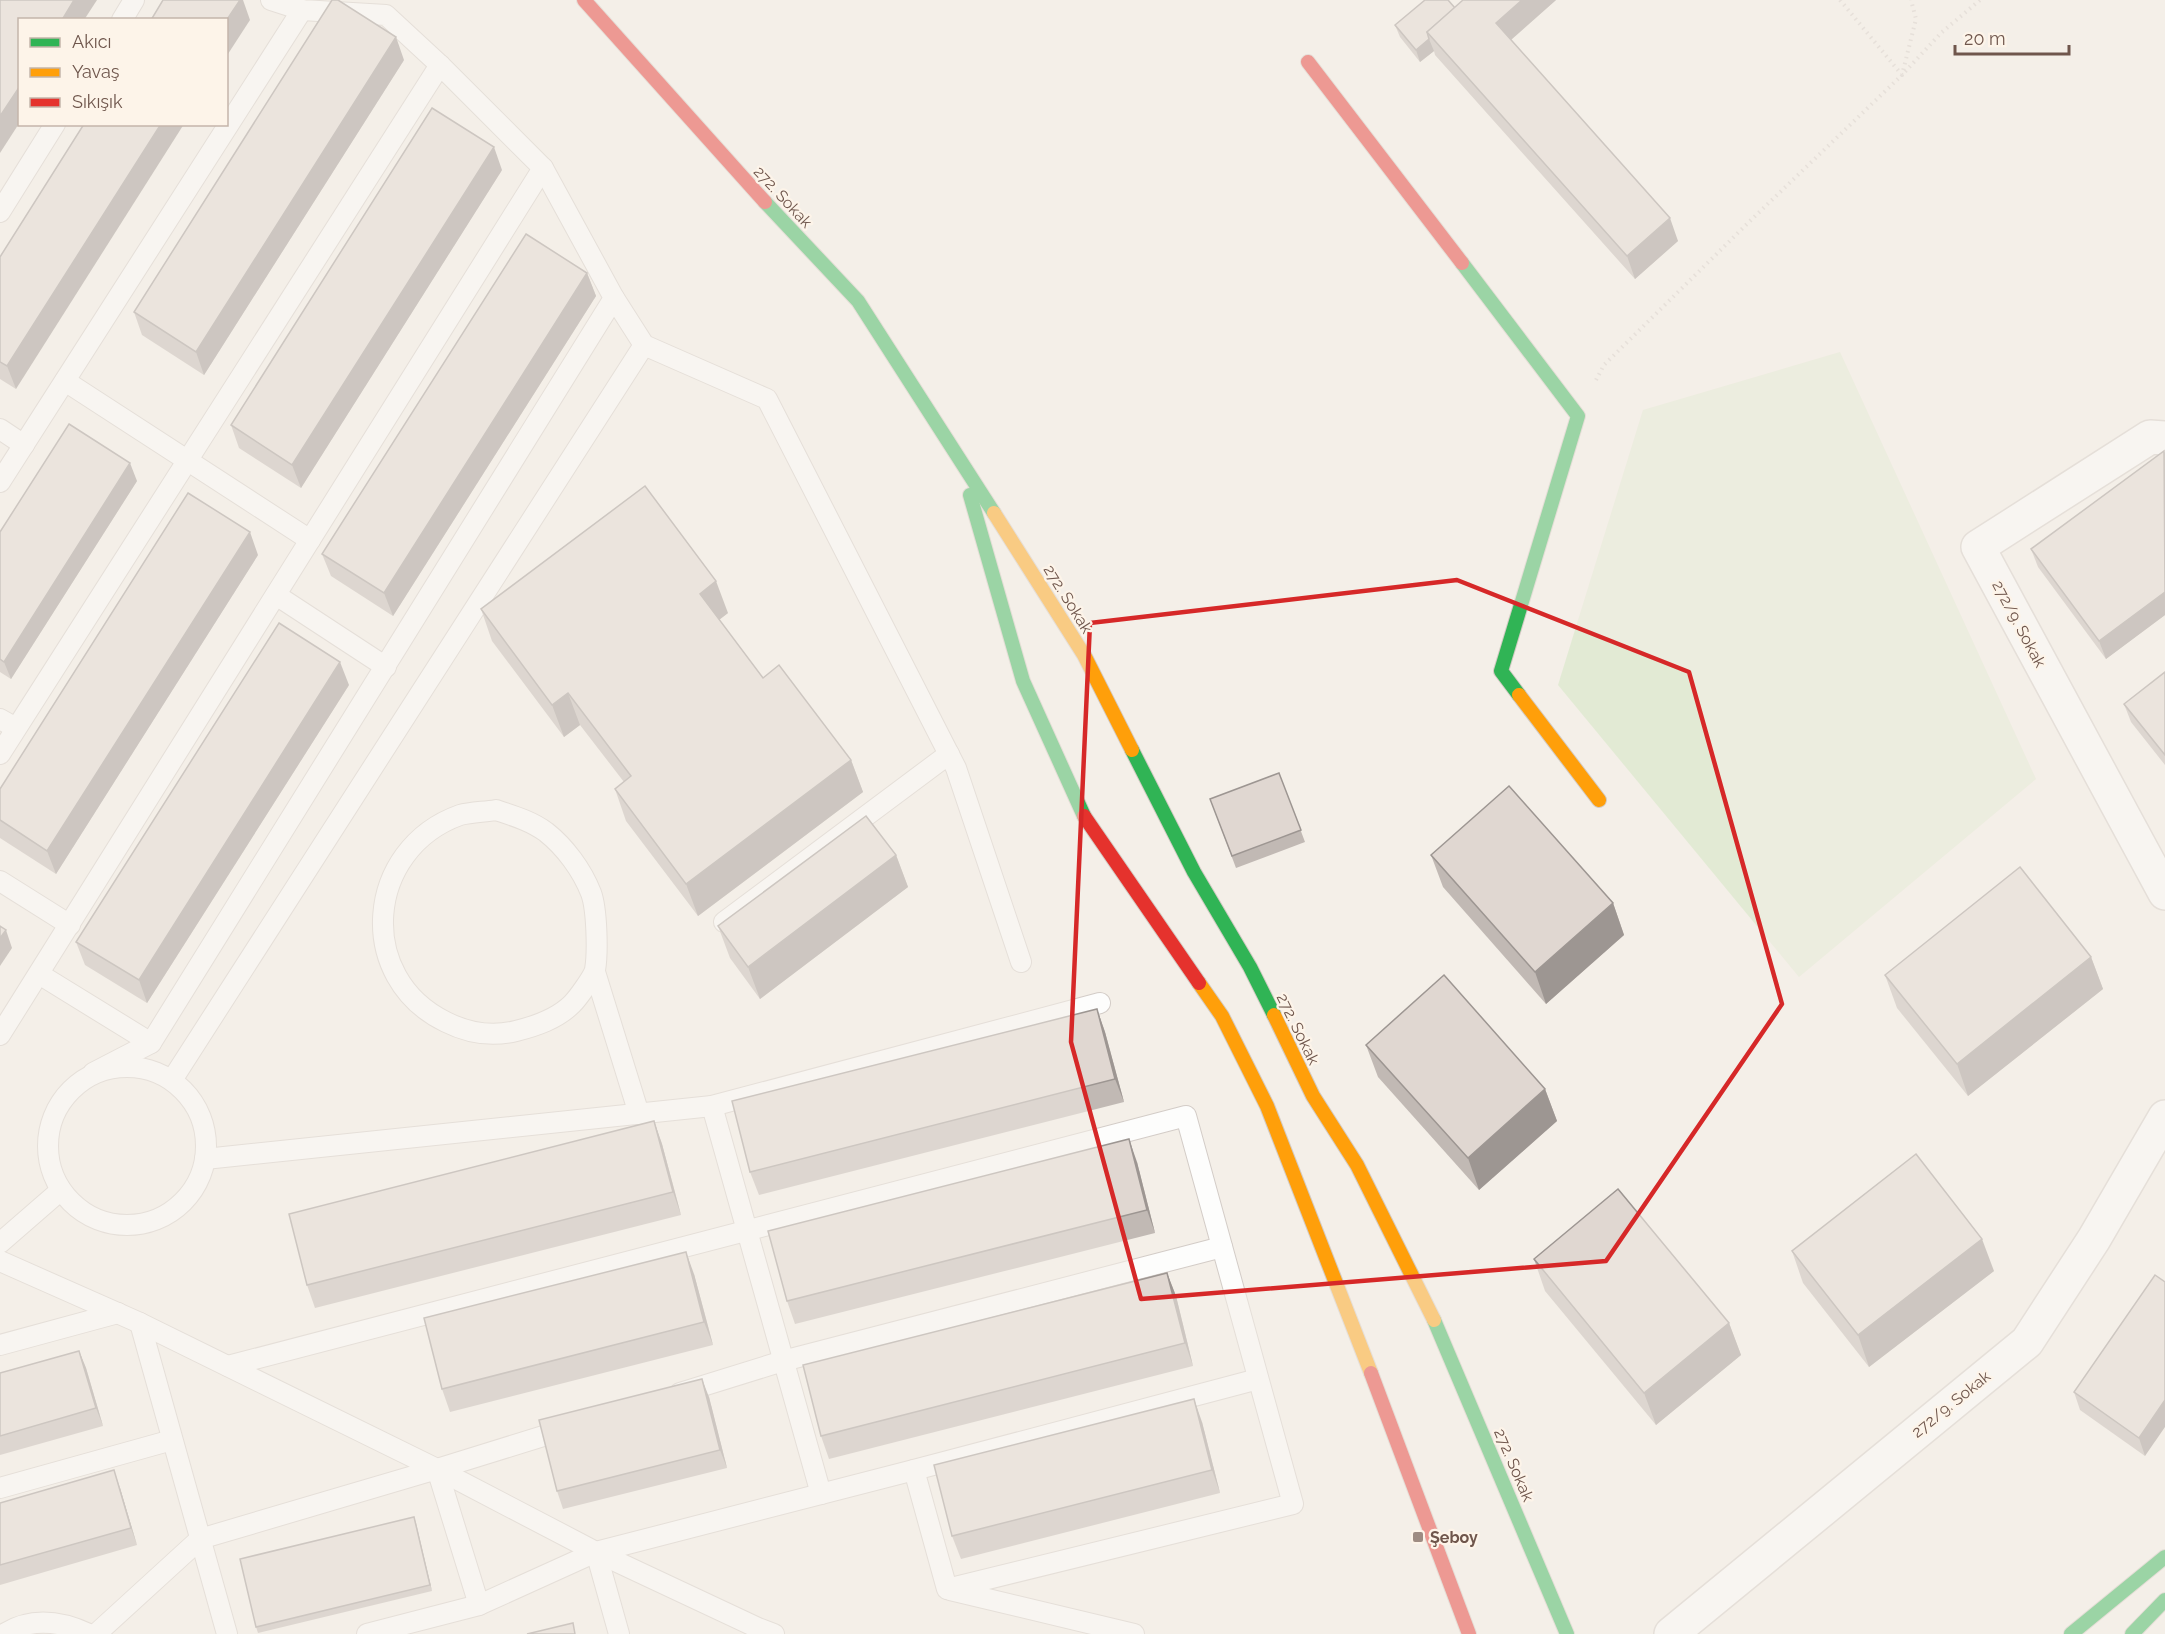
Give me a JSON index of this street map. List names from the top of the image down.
{
  "streets": {
    "street": ["272. Sokak", "272/9. Sokak"]
  },
  "places": {
    "transit": ["Şeboy"]
  },
  "legend": ["Akıcı", "Yavaş", "Sıkışık"],
  "scale_bar": "20 m"
}
